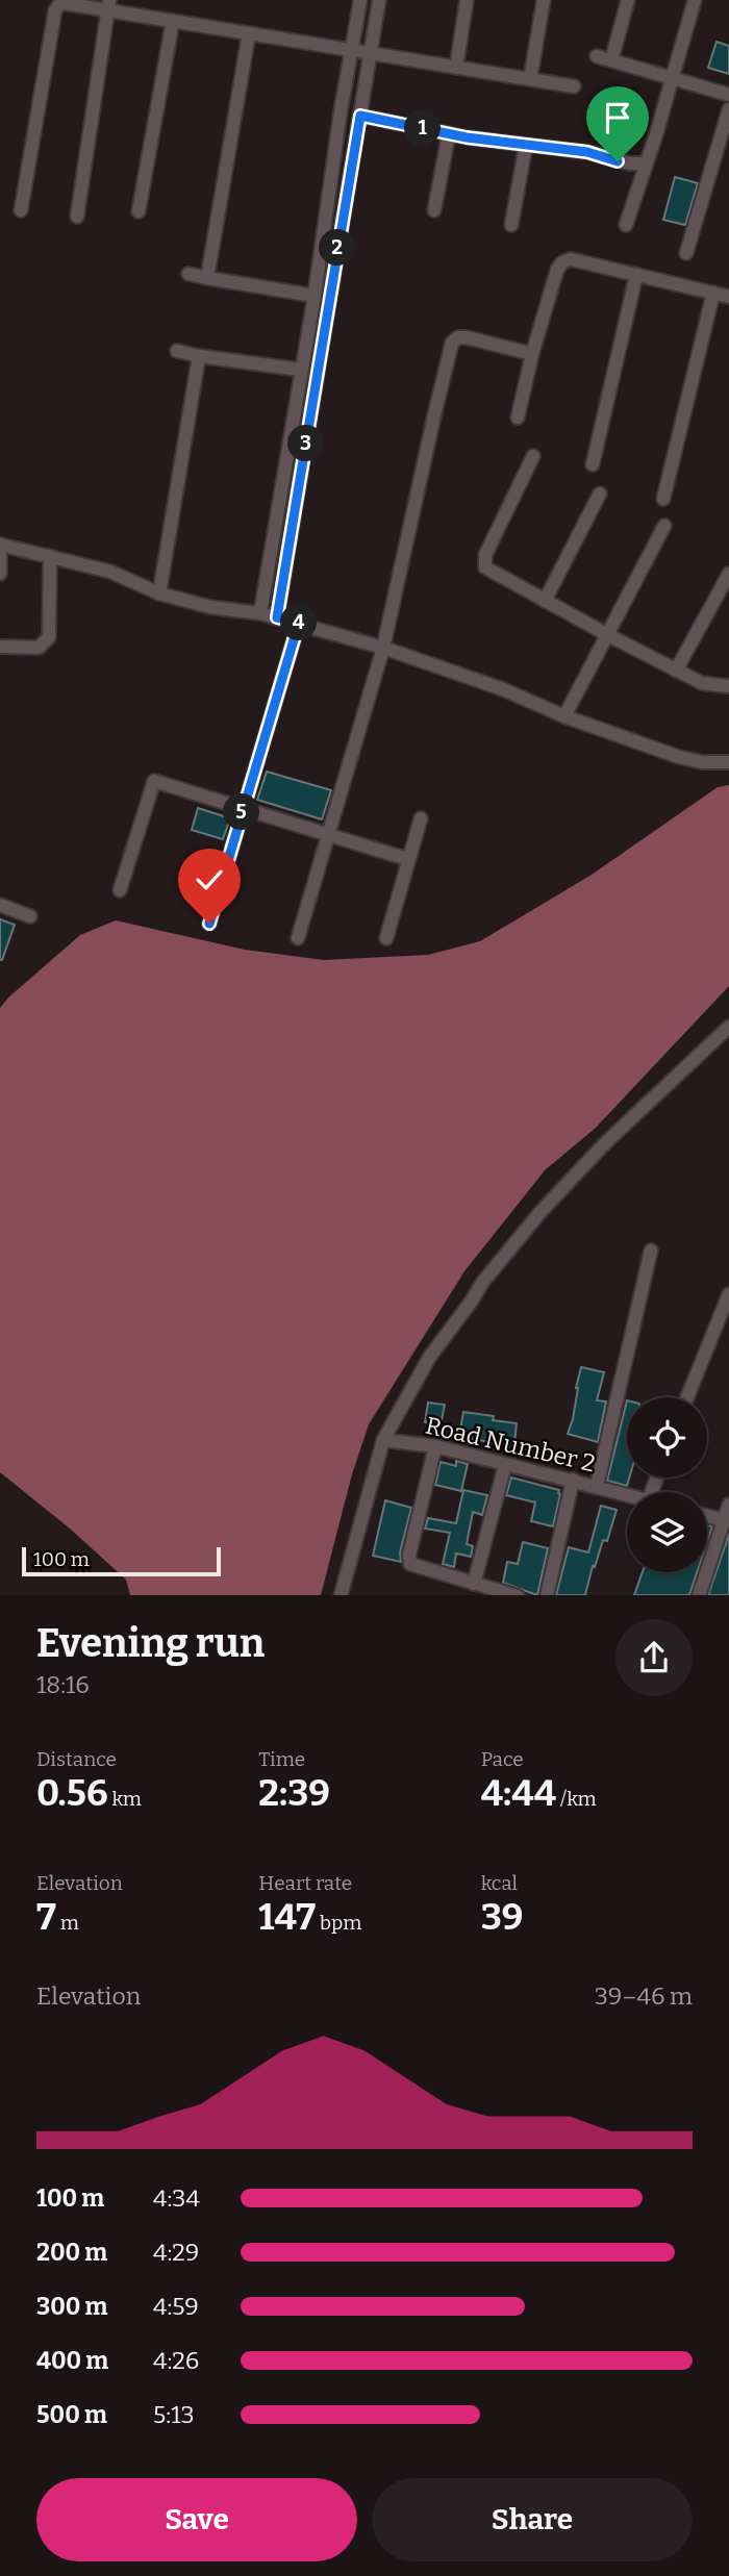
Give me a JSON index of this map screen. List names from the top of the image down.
{
  "streets": {
    "street": ["Road Number 2"]
  },
  "scale_bar": "100 m",
  "page": {
    "pins": [
      "1",
      "2",
      "3",
      "4",
      "5"
    ],
    "scale": "100 m",
    "heading": ["Evening run", "18:16"],
    "stats": [
      ["Distance", "0.56 km"],
      ["Time", "2:39"],
      ["Pace", "4:44 /km"],
      ["Elevation", "7 m"],
      ["Heart rate", "147 bpm"],
      ["kcal", "39"]
    ],
    "chart": ["Elevation", "39–46 m"],
    "list": [
      {
        "name": "100 m",
        "note": "4:34"
      },
      {
        "name": "200 m",
        "note": "4:29"
      },
      {
        "name": "300 m",
        "note": "4:59"
      },
      {
        "name": "400 m",
        "note": "4:26"
      },
      {
        "name": "500 m",
        "note": "5:13"
      }
    ],
    "buttons": ["Save", "Share"]
  }
}
